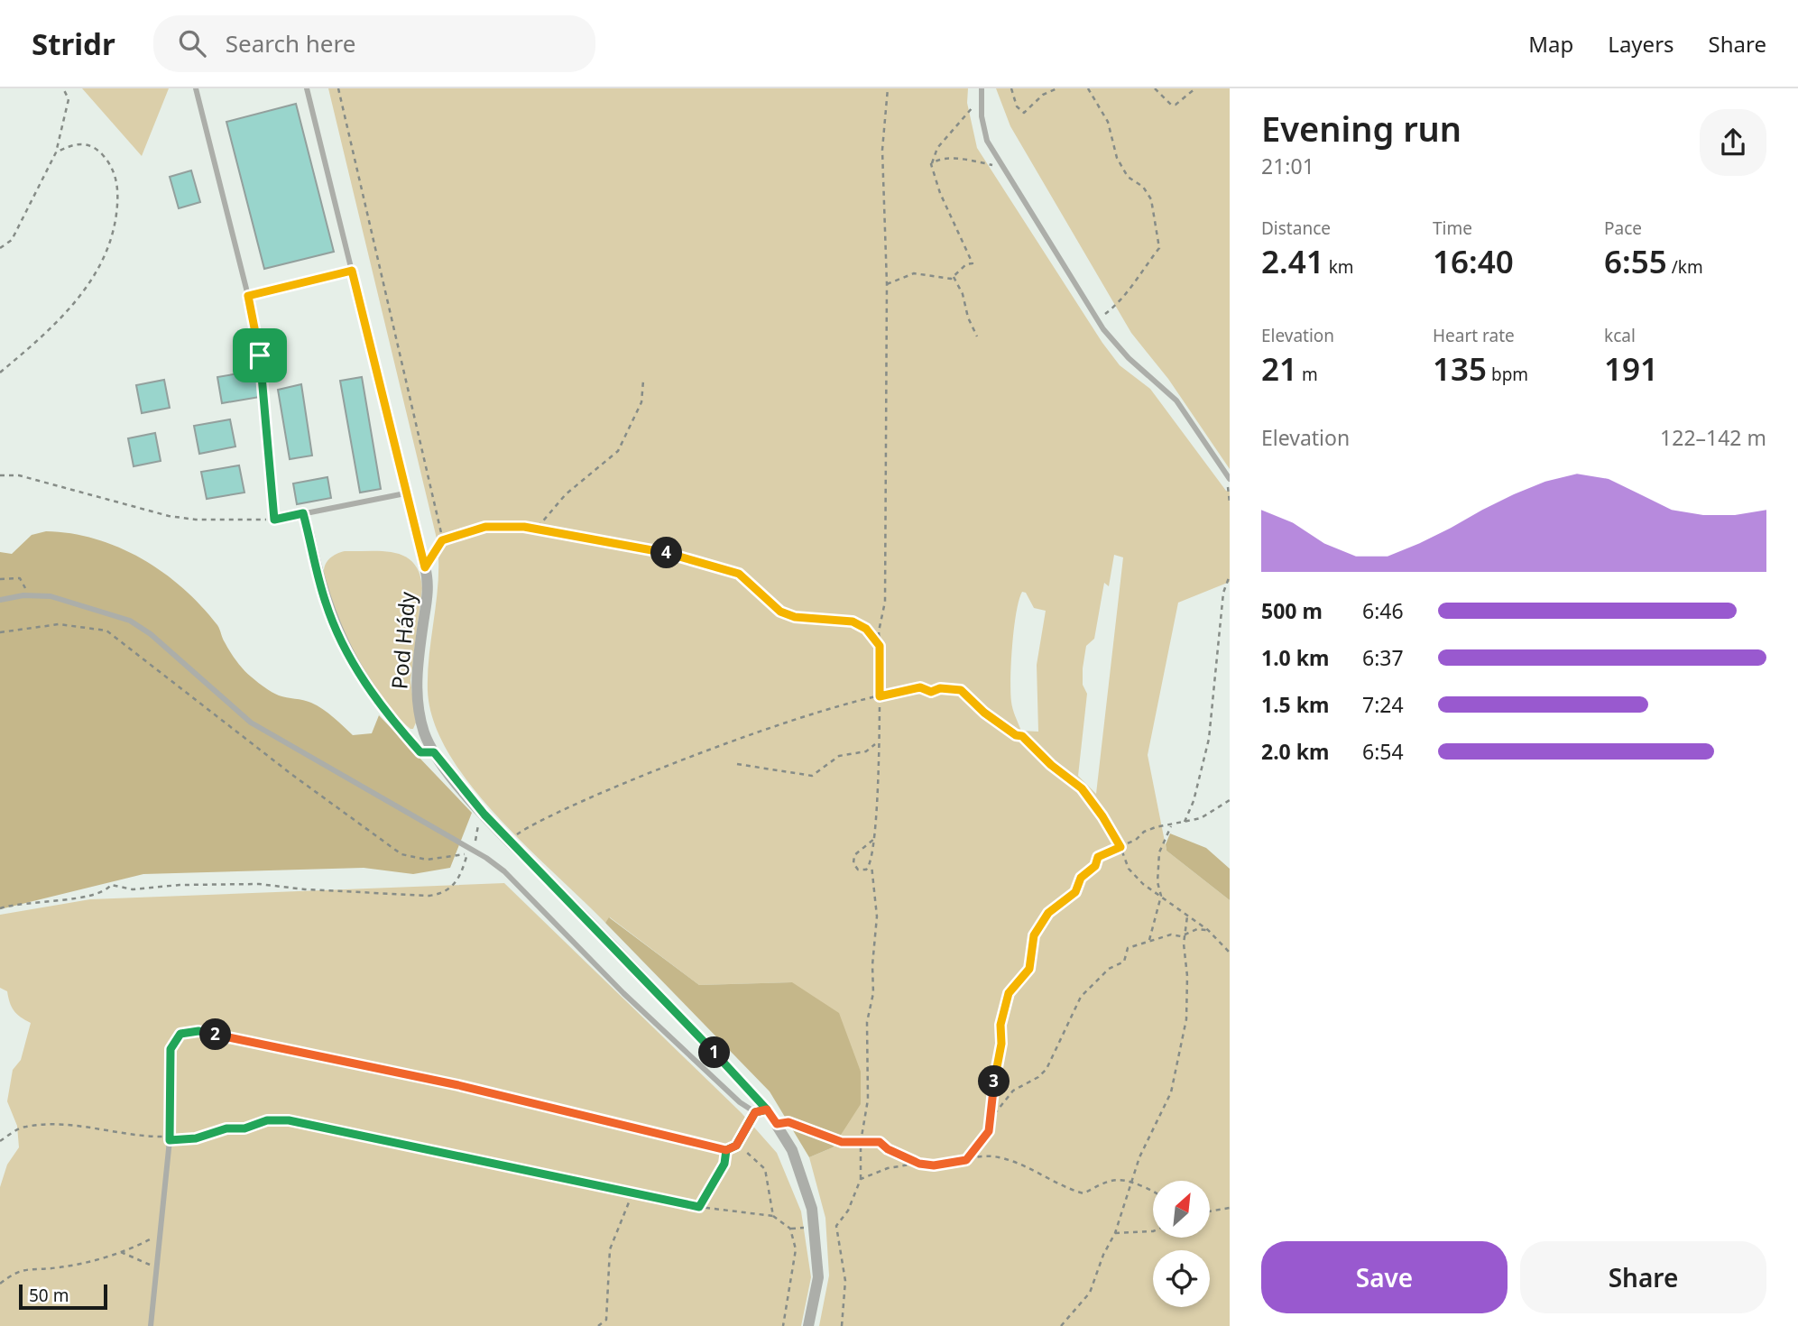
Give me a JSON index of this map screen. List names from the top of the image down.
{
  "streets": {
    "street": ["Pod Hády"]
  },
  "scale_bar": "50 m",
  "north": "top right",
  "page": {
    "header": "Stridr",
    "search": "Search here",
    "nav": ["Map", "Layers", "Share"],
    "heading": ["Evening run", "21:01"],
    "stats": [
      ["Distance", "2.41 km"],
      ["Time", "16:40"],
      ["Pace", "6:55 /km"],
      ["Elevation", "21 m"],
      ["Heart rate", "135 bpm"],
      ["kcal", "191"]
    ],
    "chart": ["Elevation", "122–142 m"],
    "pins": [
      "4",
      "2",
      "1",
      "3"
    ],
    "list": [
      {
        "name": "500 m",
        "note": "6:46"
      },
      {
        "name": "1.0 km",
        "note": "6:37"
      },
      {
        "name": "1.5 km",
        "note": "7:24"
      },
      {
        "name": "2.0 km",
        "note": "6:54"
      }
    ],
    "buttons": ["Save", "Share"],
    "scale": "50 m"
  }
}
